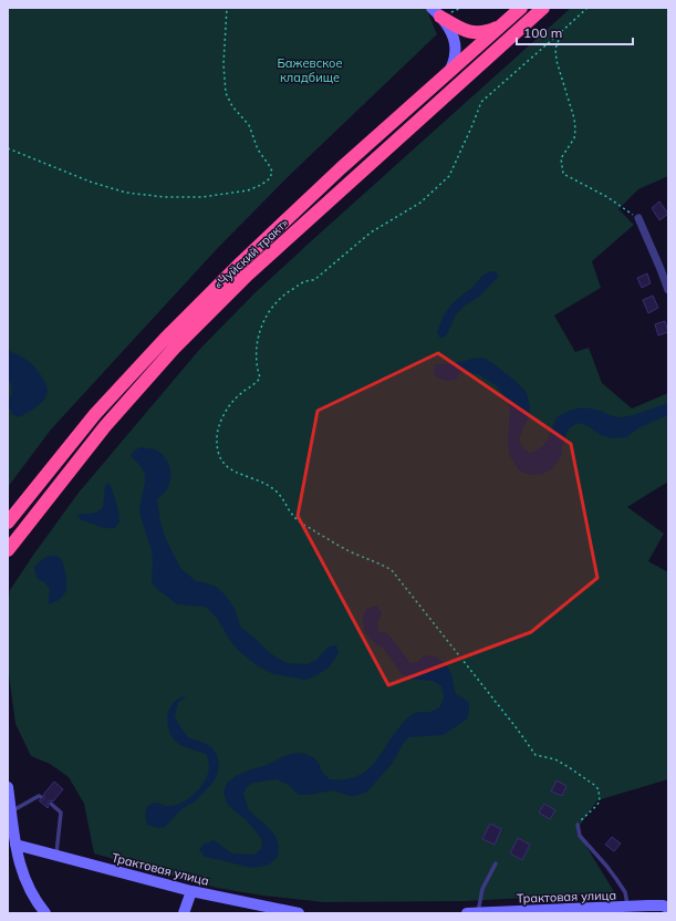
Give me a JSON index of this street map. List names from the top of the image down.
{
  "streets": {
    "highway": ["«Чуйский тракт»"],
    "street": ["Трактовая улица"]
  },
  "parks": ["Бажевское кладбище"],
  "scale_bar": "100 m"
}
